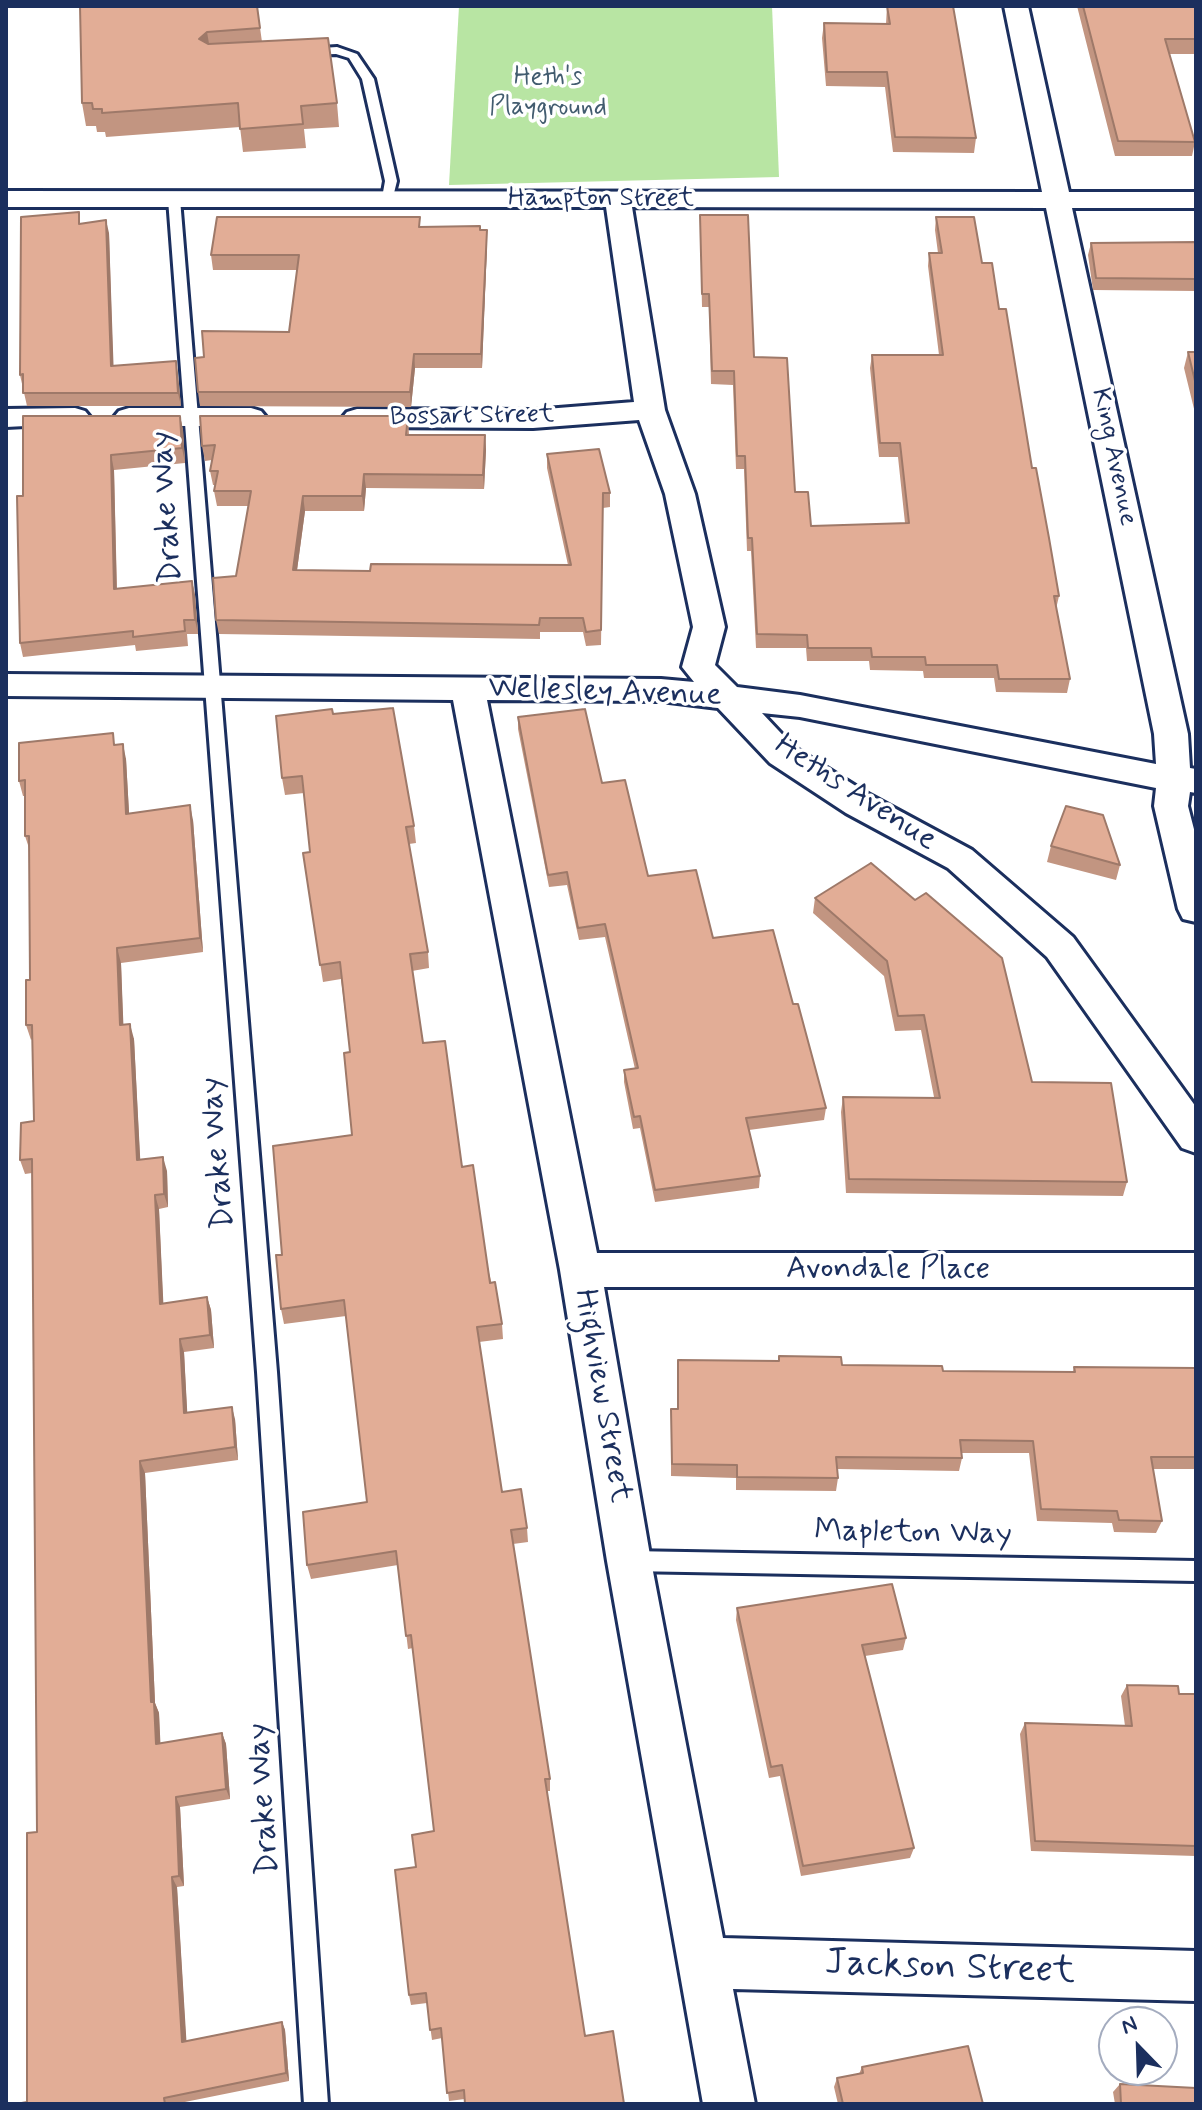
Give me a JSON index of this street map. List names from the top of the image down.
{
  "streets": {
    "street": [
      "Hampton Street",
      "Bossart Street",
      "King Avenue",
      "Wellesley Avenue",
      "Heths Avenue",
      "Avondale Place",
      "Highview Street",
      "Jackson Street"
    ],
    "lane": ["Drake Way", "Mapleton Way"]
  },
  "crossings": [
    ["Hampton Street", "King Avenue"],
    ["Hampton Street", "Drake Way"],
    ["Hampton Street", "Heths Avenue"],
    ["Bossart Street", "Heths Avenue"],
    ["King Avenue", "Wellesley Avenue"],
    ["Drake Way", "Wellesley Avenue"],
    ["Wellesley Avenue", "Heths Avenue"],
    ["Wellesley Avenue", "Highview Street"],
    ["Avondale Place", "Highview Street"],
    ["Highview Street", "Mapleton Way"],
    ["Highview Street", "Jackson Street"]
  ],
  "parks": ["Heth's Playground"],
  "north": "top left"
}
